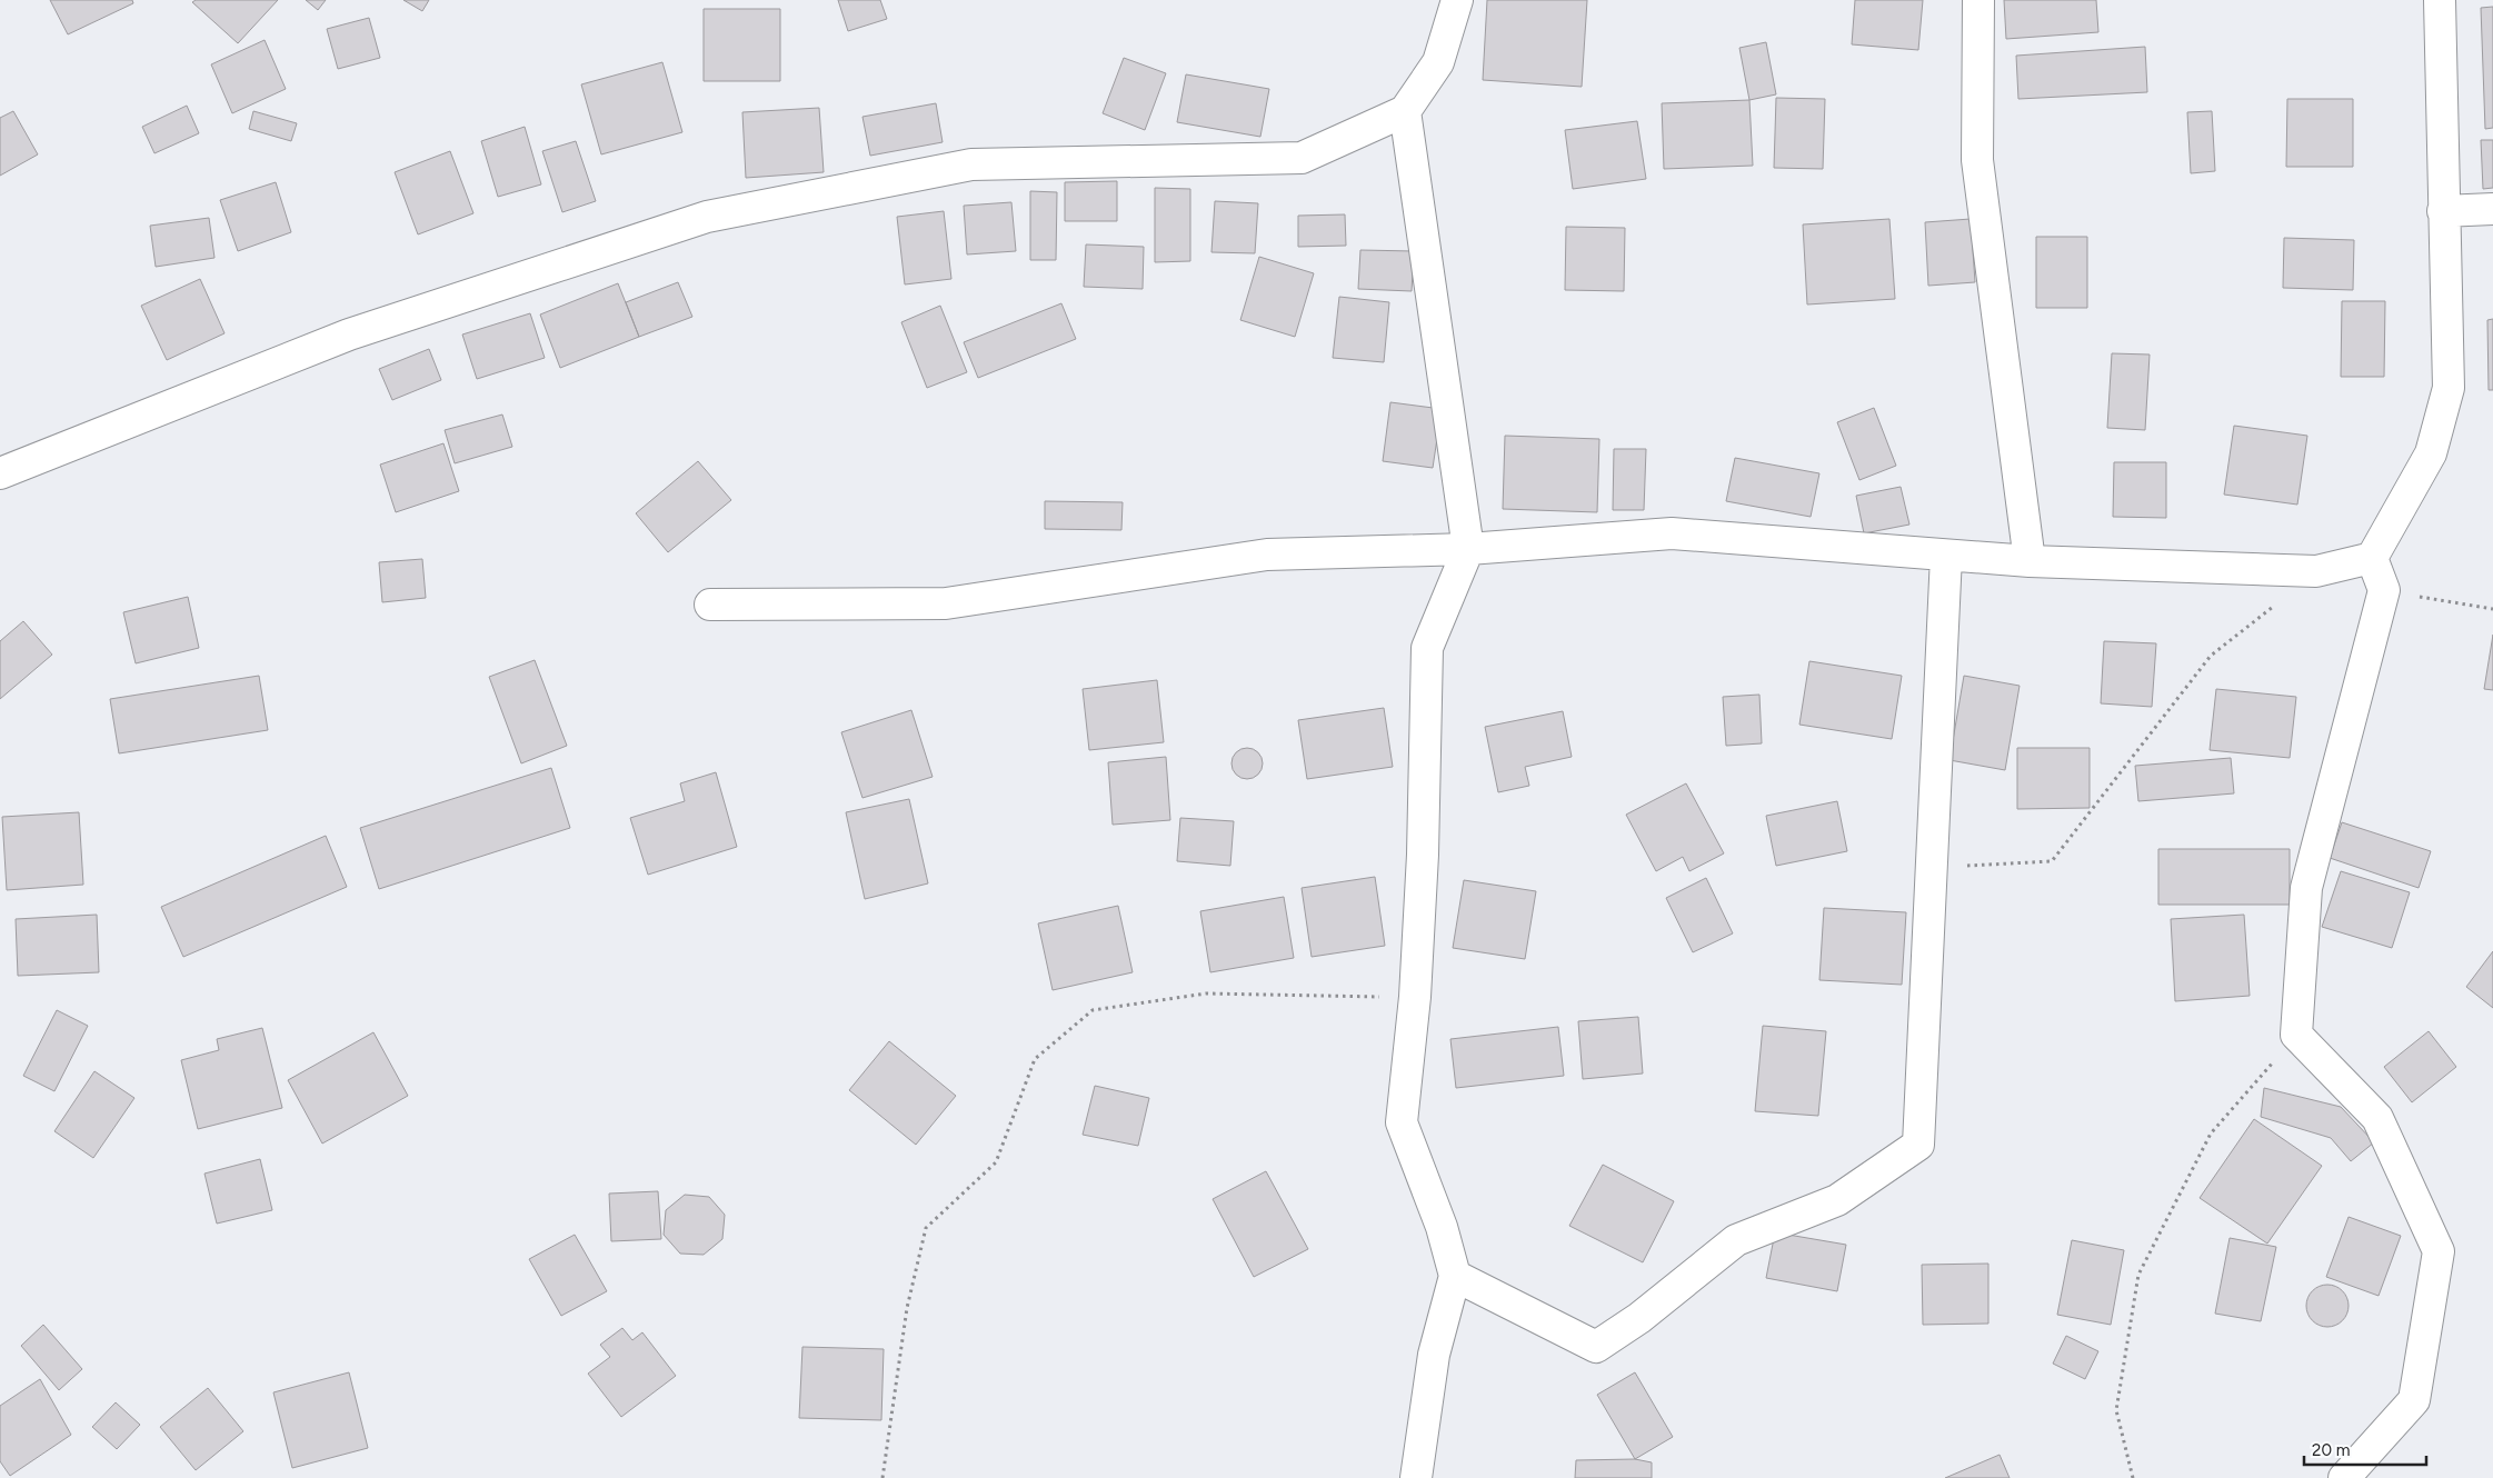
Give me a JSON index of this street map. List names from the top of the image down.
{
  "scale_bar": "20 m"
}
